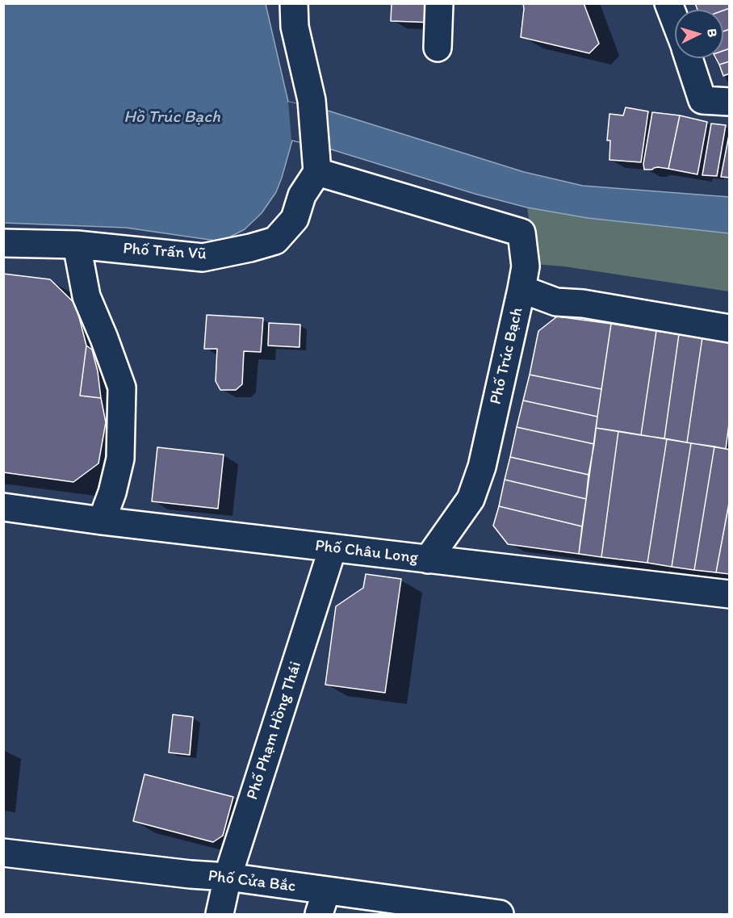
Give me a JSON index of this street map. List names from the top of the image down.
{
  "streets": {
    "street": [
      "Phố Trấn Vũ",
      "Phố Trúc Bạch",
      "Phố Châu Long",
      "Phố Phạm Hồng Thái",
      "Phố Cửa Bắc"
    ]
  },
  "crossings": [
    ["Phố Trúc Bạch", "Phố Châu Long"],
    ["Phố Châu Long", "Phố Phạm Hồng Thái"],
    ["Phố Phạm Hồng Thái", "Phố Cửa Bắc"]
  ],
  "water": ["Hồ Trúc Bạch"],
  "north": "right"
}
